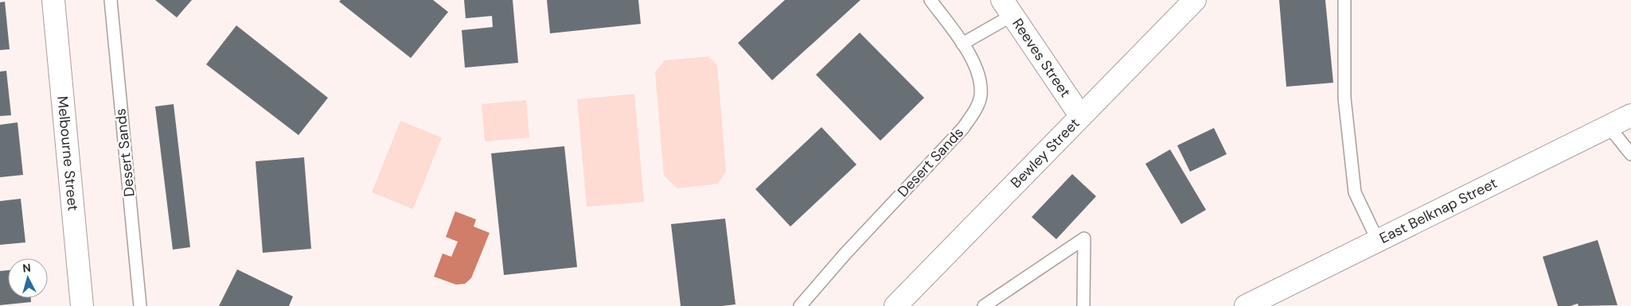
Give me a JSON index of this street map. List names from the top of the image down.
{
  "streets": {
    "street": [
      "Reeves Street",
      "Melbourne Street",
      "Bewley Street",
      "East Belknap Street"
    ],
    "lane": ["Desert Sands"]
  },
  "crossings": [
    ["Reeves Street", "Bewley Street"]
  ],
  "north": "top"
}
